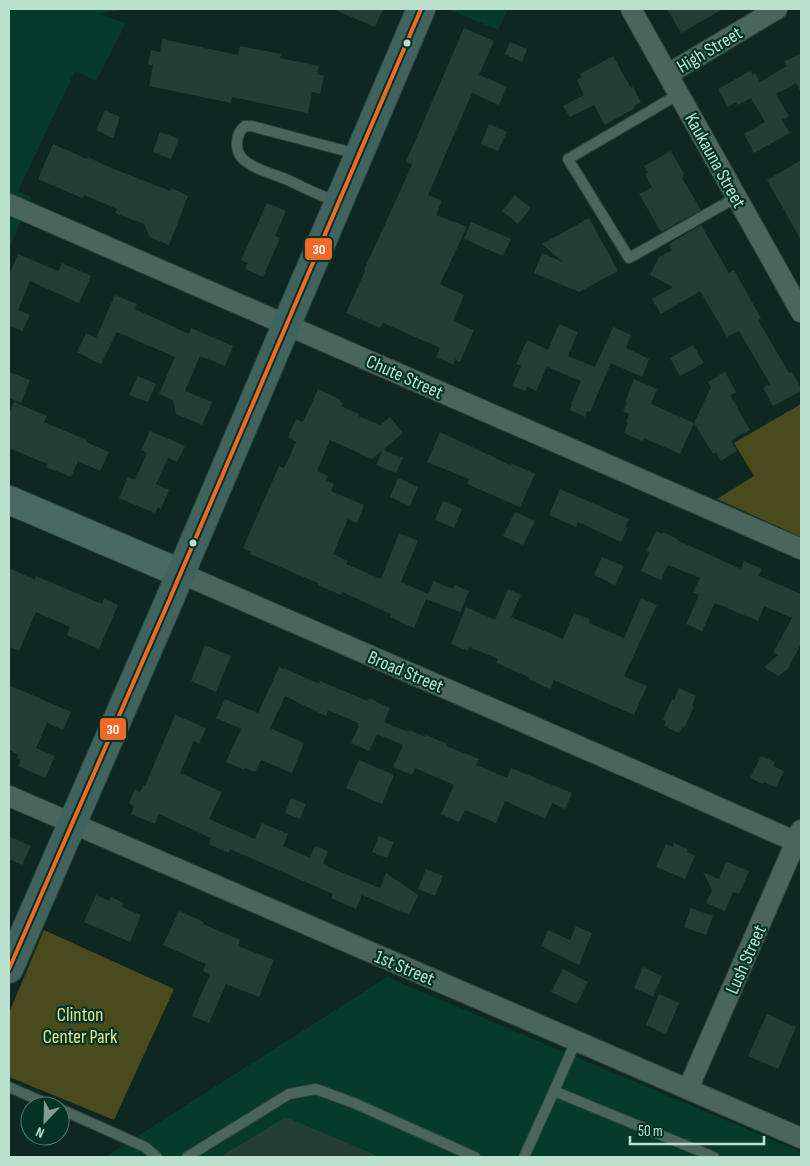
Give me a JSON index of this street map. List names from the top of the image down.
{
  "streets": {
    "street": [
      "High Street",
      "Kaukauna Street",
      "Chute Street",
      "Broad Street",
      "Lush Street",
      "1st Street"
    ]
  },
  "crossings": [
    ["High Street", "Kaukauna Street"],
    ["Broad Street", "Lush Street"],
    ["Lush Street", "1st Street"]
  ],
  "parks": ["Clinton Center Park"],
  "lines": ["transit line 30"],
  "scale_bar": "50 m",
  "north": "bottom left"
}
